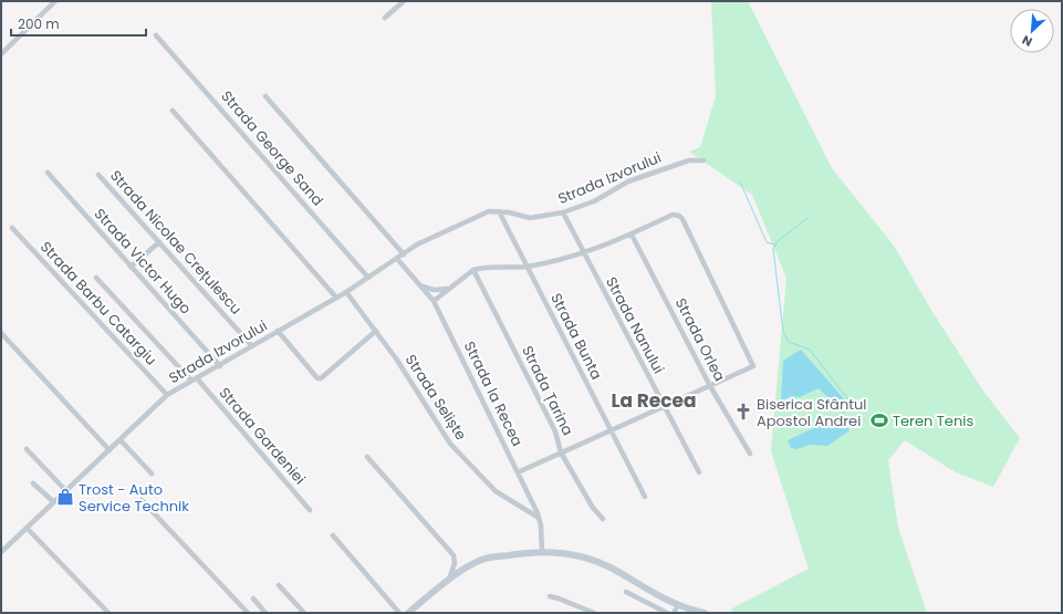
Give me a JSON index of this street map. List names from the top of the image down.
{
  "streets": {
    "street": [
      "Strada George Sand",
      "Strada Izvorului",
      "Strada Nicolae Crețulescu",
      "Strada Victor Hugo",
      "Strada Barbu Catargiu",
      "Strada Nanului",
      "Strada Bunta",
      "Strada Orlea",
      "Strada Țarina",
      "Strada la Recea",
      "Strada Seliște",
      "Strada Gardeniei"
    ]
  },
  "crossings": [
    ["Strada George Sand", "Strada Izvorului"],
    ["Strada Izvorului", "Strada Nicolae Crețulescu"],
    ["Strada Izvorului", "Strada Victor Hugo"],
    ["Strada Izvorului", "Strada Barbu Catargiu"],
    ["Strada Izvorului", "Strada Nanului"],
    ["Strada Izvorului", "Strada Bunta"],
    ["Strada Izvorului", "Strada la Recea"],
    ["Strada Izvorului", "Strada Seliște"],
    ["Strada Izvorului", "Strada Gardeniei"],
    ["Strada la Recea", "Strada Seliște"]
  ],
  "districts": ["La Recea"],
  "places": {
    "church": ["Biserica Sfântul Apostol Andrei"],
    "sports": ["Teren Tenis"],
    "shop": ["Trost - Auto Service Technik"]
  },
  "scale_bar": "200 m",
  "north": "bottom left"
}
